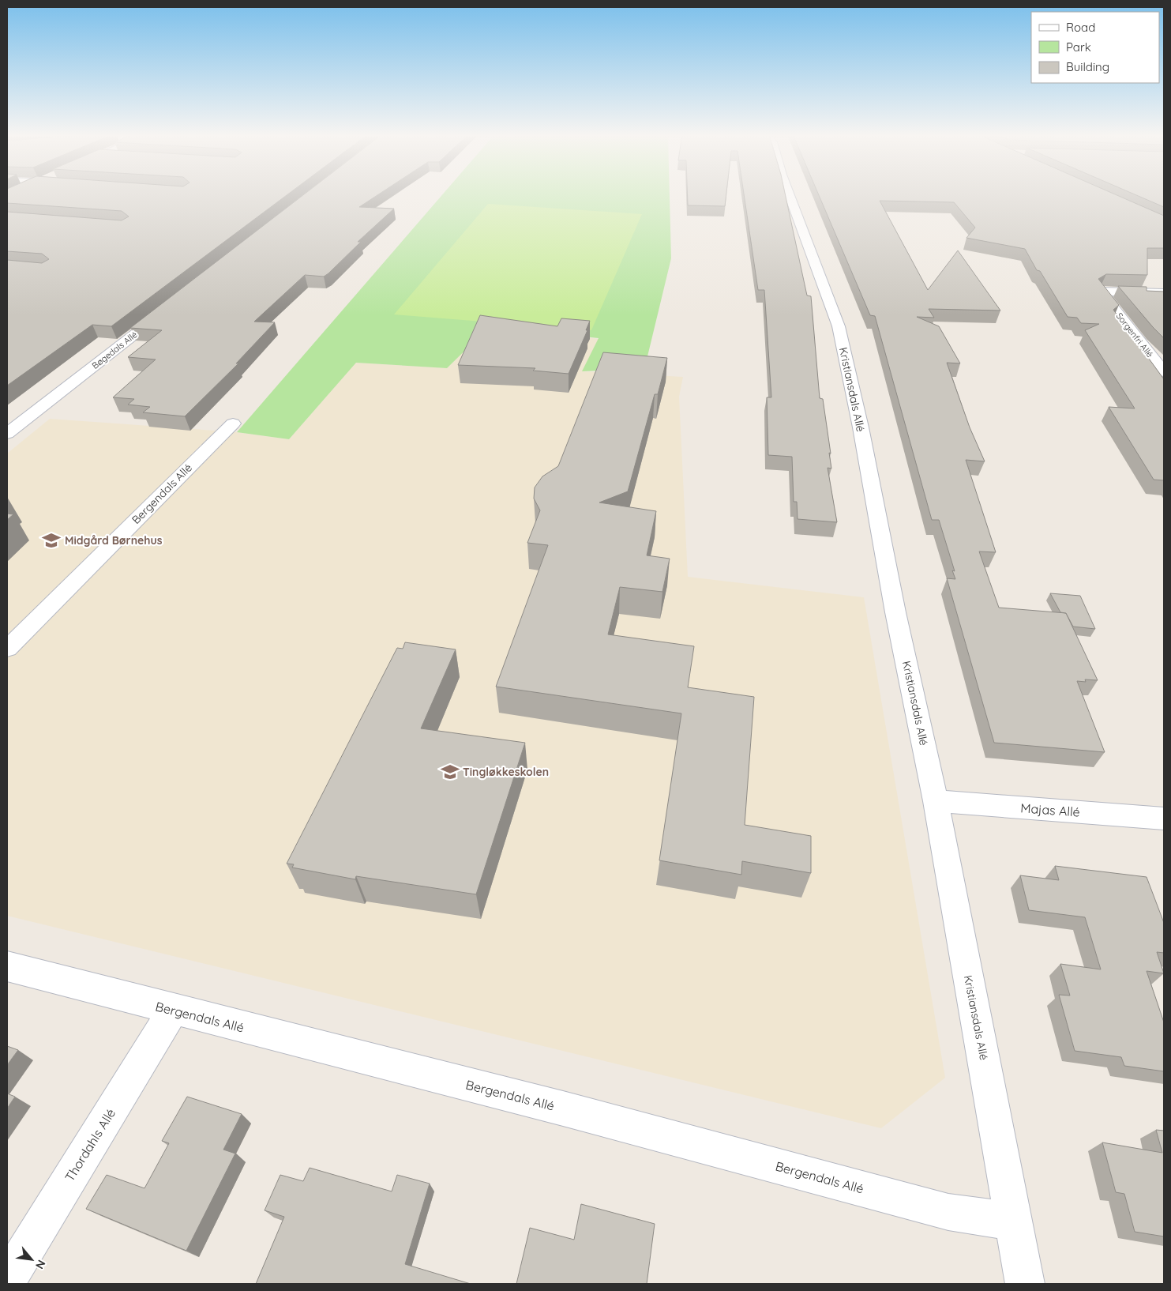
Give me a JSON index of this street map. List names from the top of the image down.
{
  "streets": {
    "street": [
      "Sorgenfri Allé",
      "Bøgedals Allé",
      "Kristiansdals Allé",
      "Bergendals Allé",
      "Majas Allé",
      "Thordahls Allé"
    ]
  },
  "crossings": [
    ["Kristiansdals Allé", "Bergendals Allé"],
    ["Kristiansdals Allé", "Majas Allé"],
    ["Bergendals Allé", "Thordahls Allé"]
  ],
  "places": {
    "school or university": ["Midgård Børnehus", "Tingløkkeskolen"]
  },
  "legend": ["Road", "Park", "Building"],
  "north": "bottom right"
}
